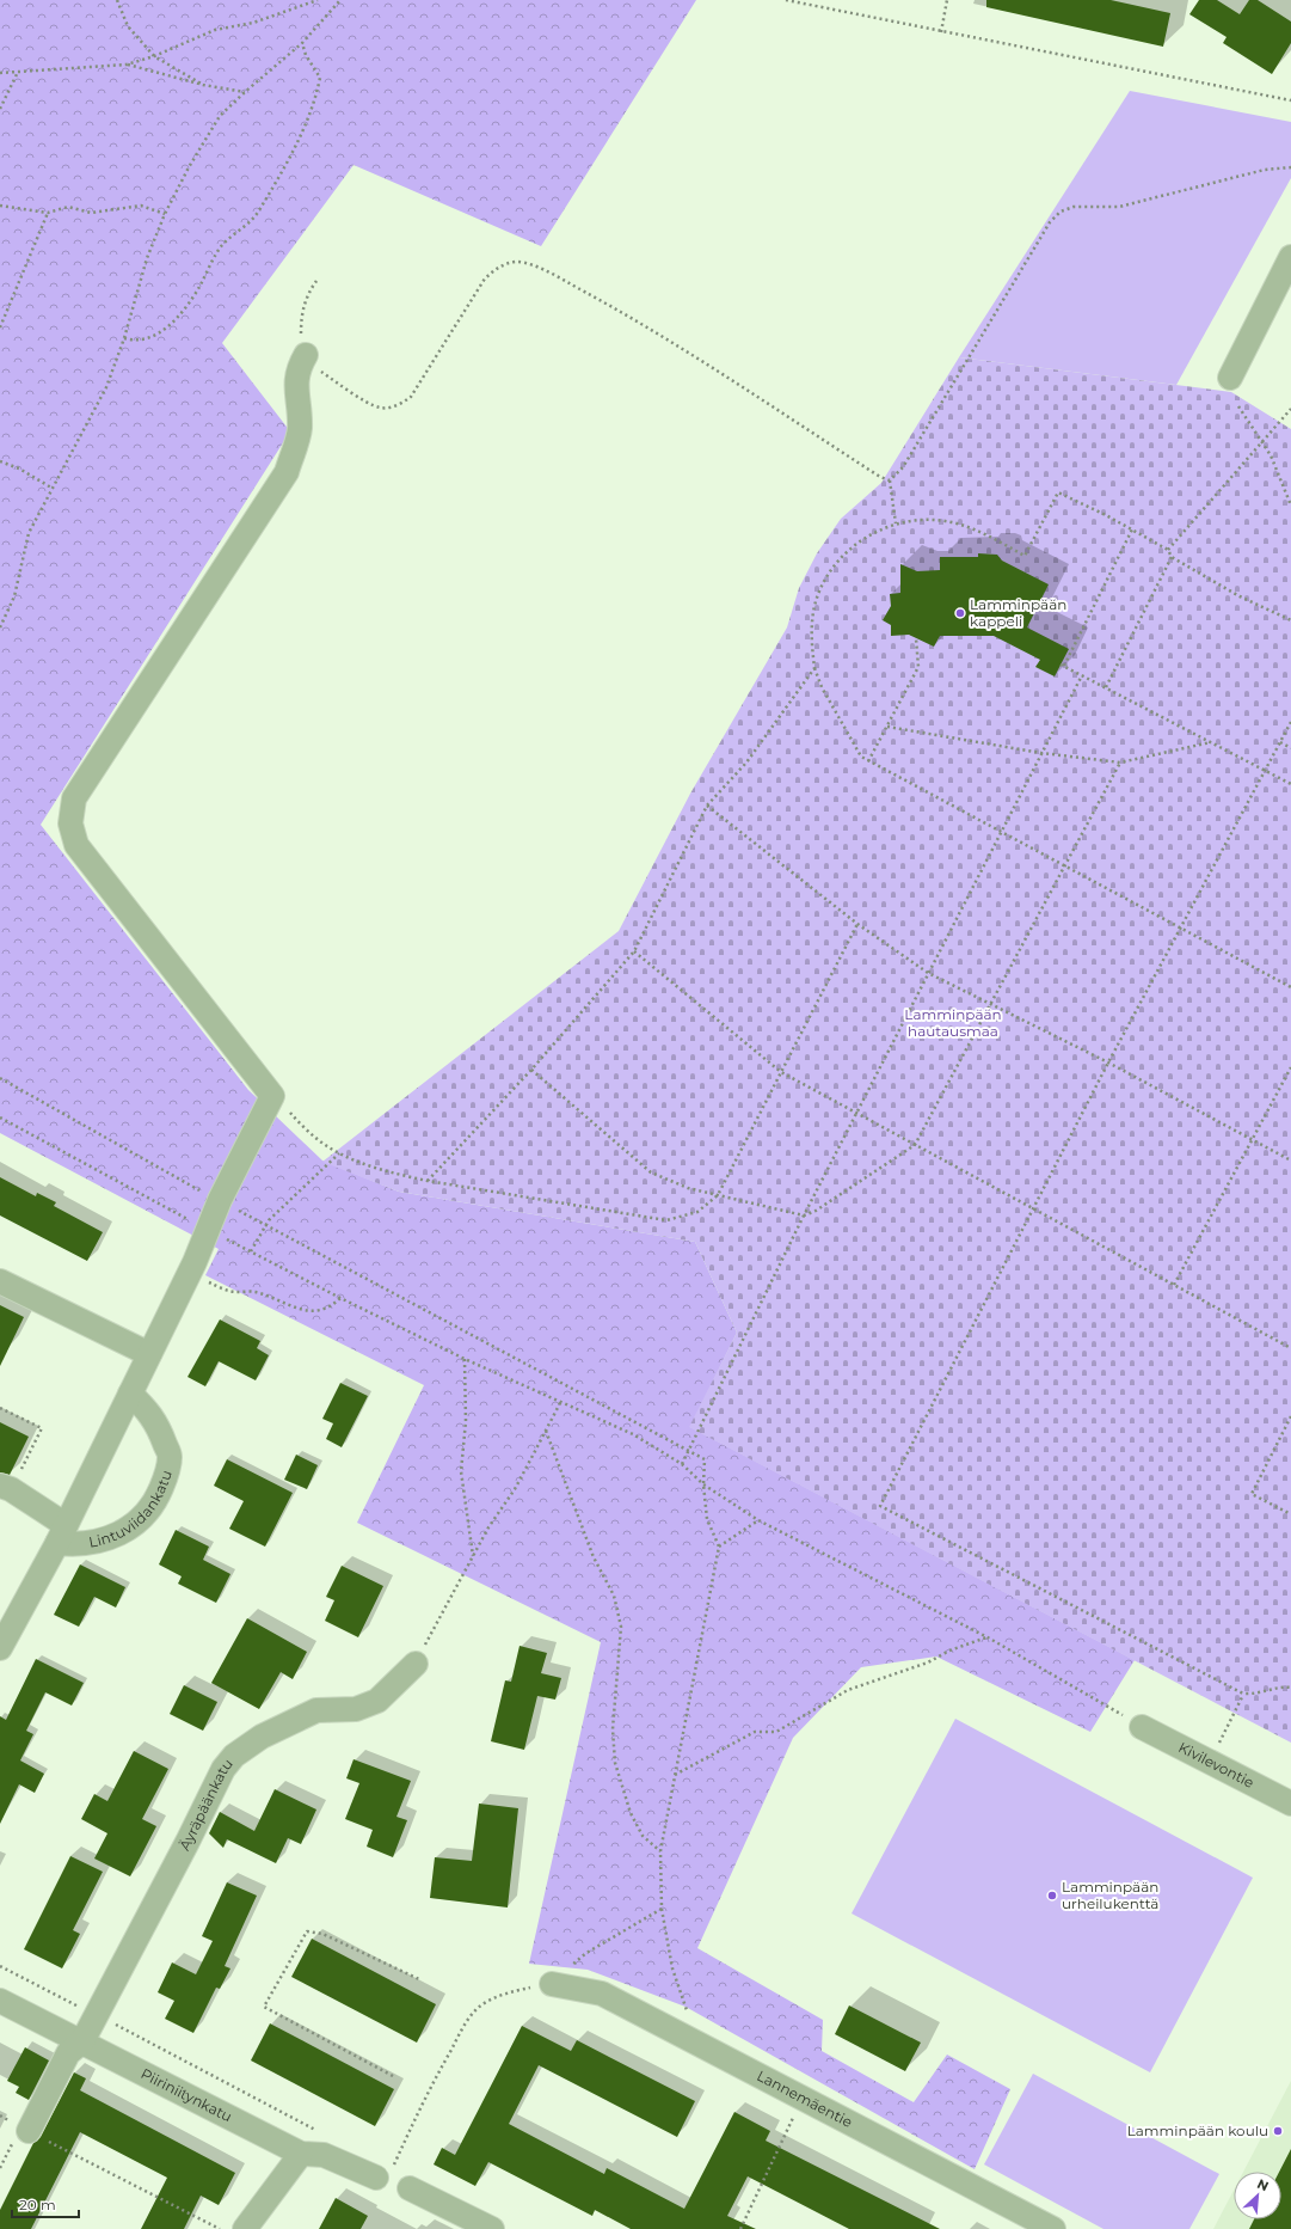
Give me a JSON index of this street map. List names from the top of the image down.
{
  "streets": {
    "street": [
      "Lintuviidankatu",
      "Kivilevontie",
      "Äyräpäänkatu",
      "Piiriniitynkatu",
      "Lannemäentie"
    ]
  },
  "crossings": [
    ["Äyräpäänkatu", "Piiriniitynkatu"]
  ],
  "parks": ["Lamminpään hautausmaa"],
  "places": ["Lamminpään kappeli", "Lamminpään urheilukenttä", "Lamminpään koulu"],
  "scale_bar": "20 m",
  "north": "top right"
}
